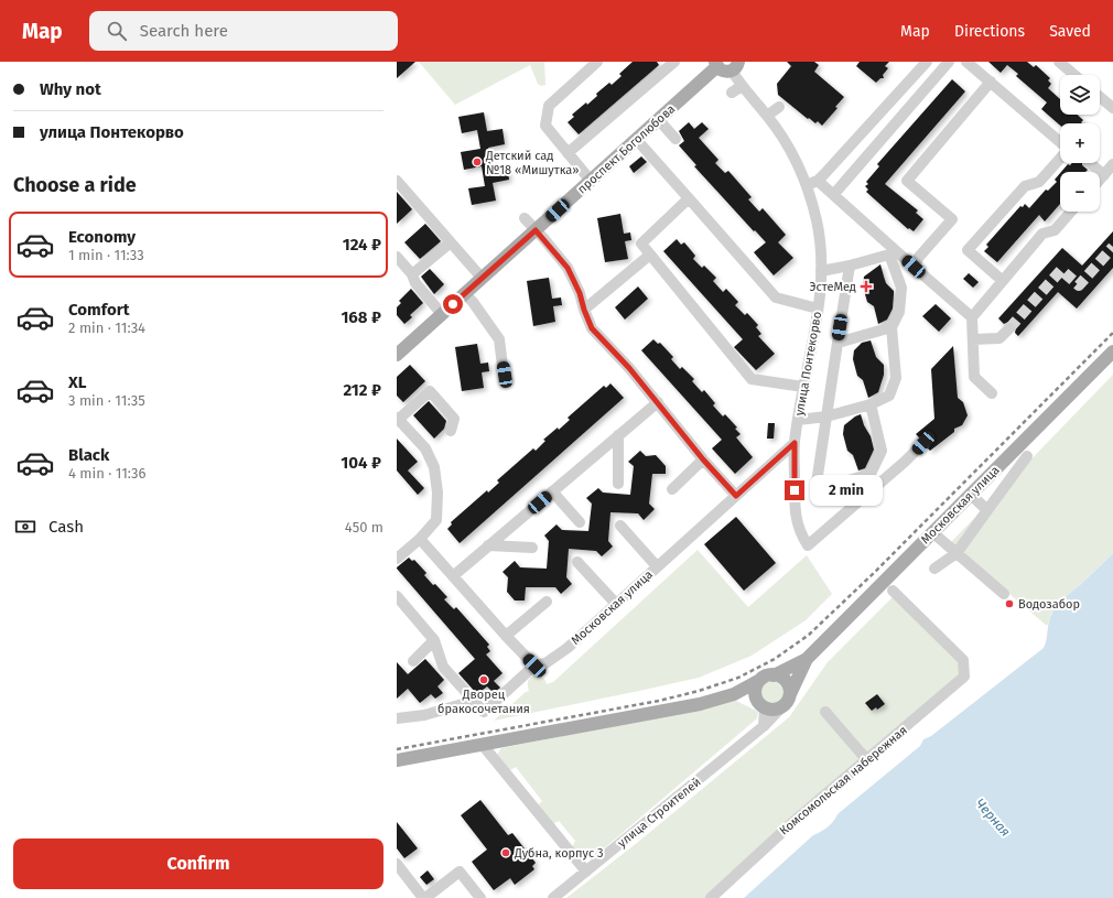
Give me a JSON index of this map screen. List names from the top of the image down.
{
  "streets": {
    "main road": ["проспект Боголюбова", "Московская улица"],
    "street": ["улица Понтекорво", "Комсомольская набережная", "улица Строителей"]
  },
  "crossings": [
    ["улица Понтекорво", "Московская улица"]
  ],
  "water": ["Черная"],
  "places": {
    "other": [
      "Детский сад №18 «Мишутка»",
      "Водозабор",
      "Дворец бракосочетания",
      "Дубна, корпус 3"
    ],
    "health": ["ЭстеМед"]
  },
  "page": {
    "header": "Map",
    "search": "Search here",
    "nav": ["Map", "Directions", "Saved"],
    "banner": ["Why not", "улица Понтекорво"],
    "map_buttons": ["+", "−"],
    "heading": "Choose a ride",
    "list": [
      {
        "name": "Economy",
        "note": "1 min · 11:33",
        "value": "124 ₽"
      },
      {
        "name": "Comfort",
        "note": "2 min · 11:34",
        "value": "168 ₽"
      },
      {
        "name": "XL",
        "note": "3 min · 11:35",
        "value": "212 ₽"
      },
      {
        "name": "Black",
        "note": "4 min · 11:36",
        "value": "104 ₽"
      }
    ],
    "bubble": "2 min",
    "pay": ["Cash", "450 m"],
    "buttons": "Confirm"
  }
}
